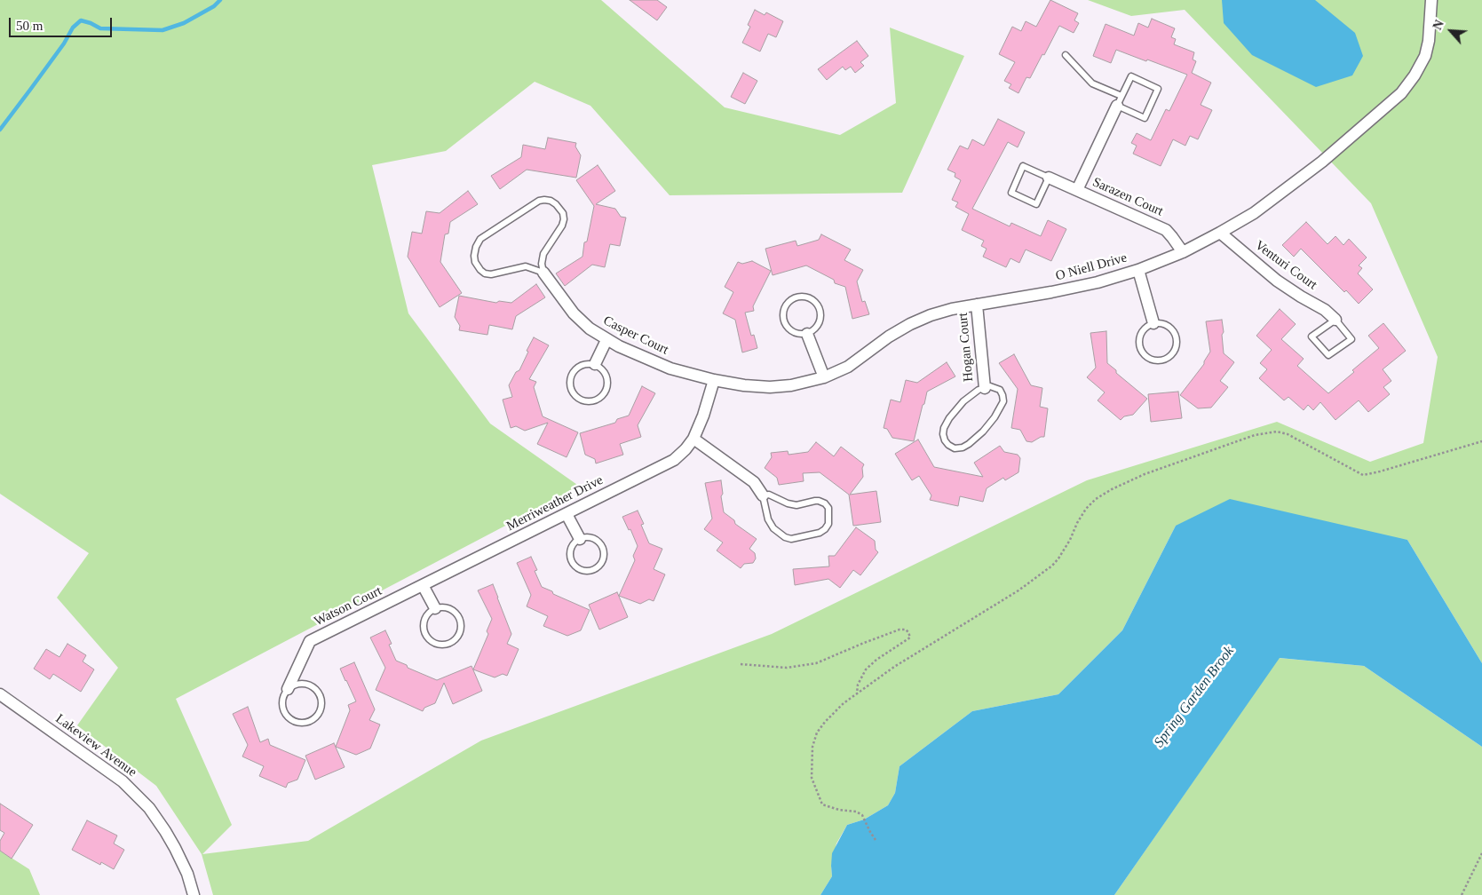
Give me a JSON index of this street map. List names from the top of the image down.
{
  "streets": {
    "street": [
      "Sarazen Court",
      "Venturi Court",
      "O Niell Drive",
      "Casper Court",
      "Hogan Court",
      "Merriweather Drive",
      "Watson Court",
      "Lakeview Avenue"
    ]
  },
  "crossings": [
    ["Sarazen Court", "O Niell Drive"],
    ["Venturi Court", "O Niell Drive"],
    ["O Niell Drive", "Casper Court"],
    ["O Niell Drive", "Hogan Court"],
    ["Merriweather Drive", "Watson Court"]
  ],
  "water": ["Spring Garden Brook"],
  "scale_bar": "50 m",
  "north": "top left"
}
